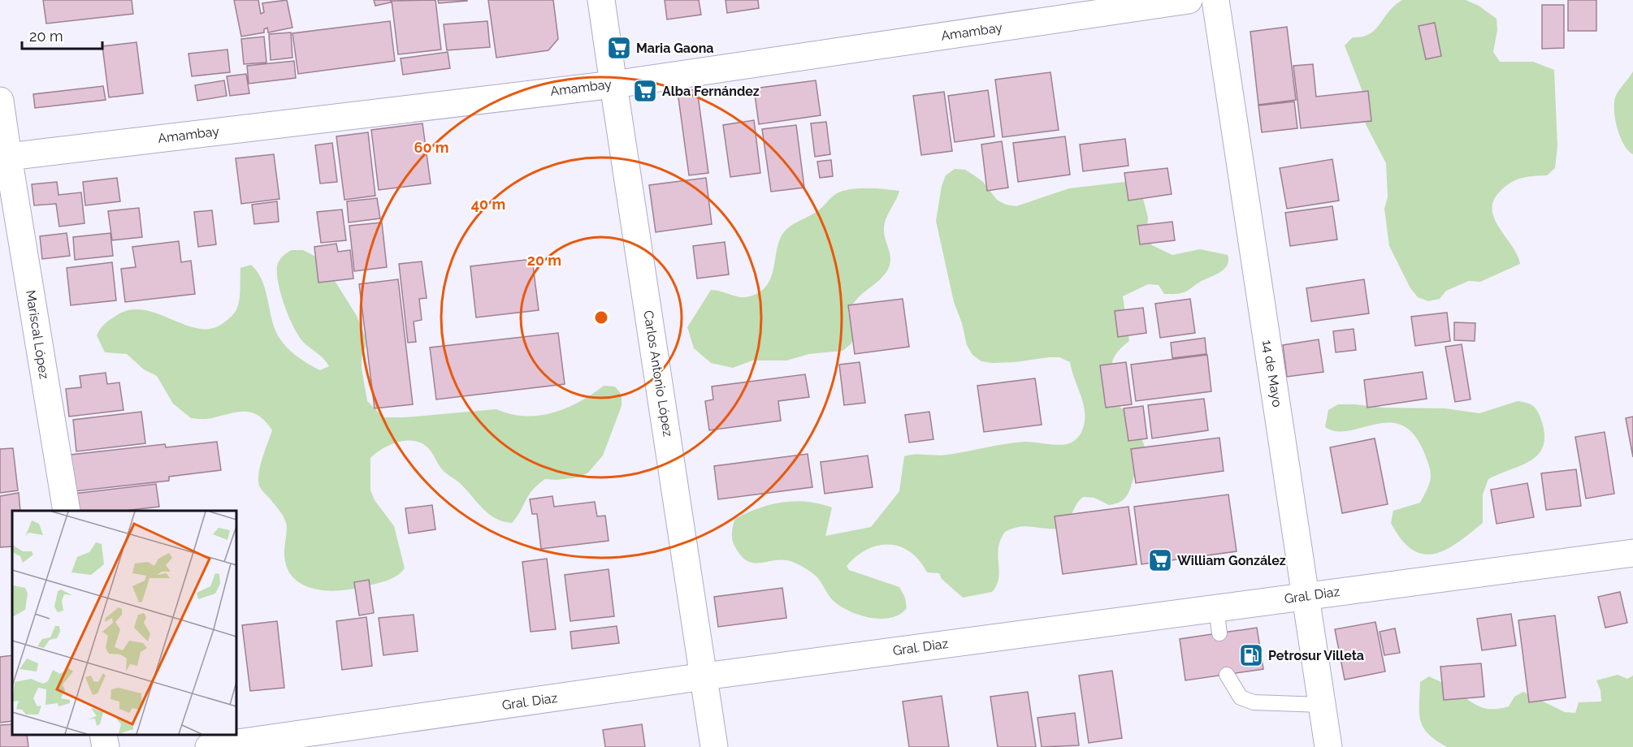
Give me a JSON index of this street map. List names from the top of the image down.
{
  "streets": {
    "main road": [
      "Amambay",
      "Mariscal López",
      "Carlos Antonio López",
      "14 de Mayo",
      "Gral. Diaz"
    ]
  },
  "crossings": [
    ["Amambay", "Mariscal López"],
    ["Amambay", "Carlos Antonio López"],
    ["Carlos Antonio López", "Gral. Diaz"],
    ["14 de Mayo", "Gral. Diaz"]
  ],
  "places": {
    "supermarket": ["Maria Gaona", "Alba Fernández", "William González"],
    "fuel station": ["Petrosur Villeta"]
  },
  "scale_bar": "20 m",
  "rings": ["60 m", "40 m", "20 m"]
}
